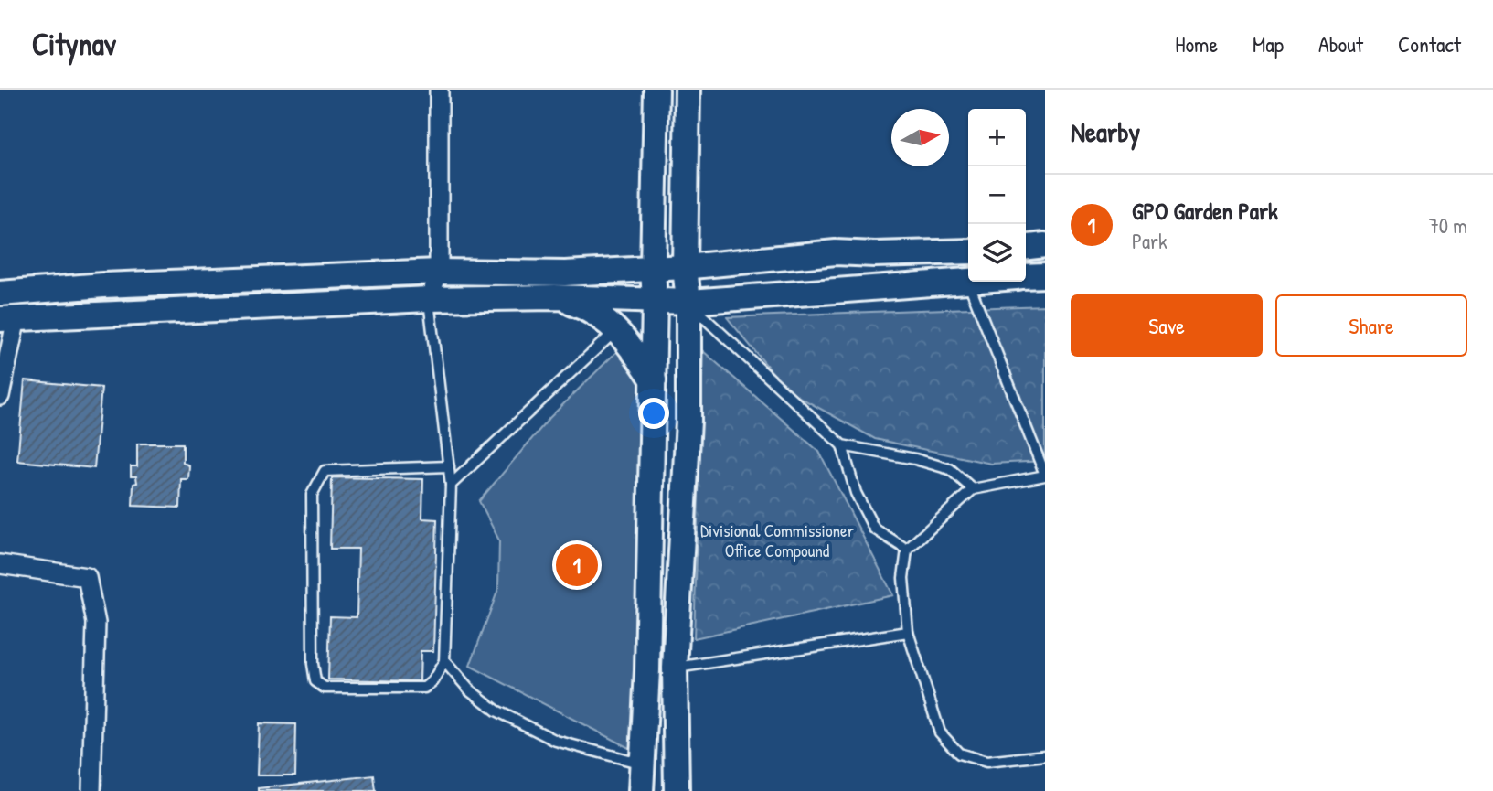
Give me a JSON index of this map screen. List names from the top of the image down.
{
  "parks": ["Divisional Commissioner Office Compound"],
  "north": "right",
  "page": {
    "header": "Citynav",
    "nav": [
      "Home",
      "Map",
      "About",
      "Contact"
    ],
    "heading": "Nearby",
    "map_buttons": ["+", "−"],
    "list": [
      {
        "mark": "1",
        "name": "GPO Garden Park",
        "note": "Park",
        "value": "70 m"
      }
    ],
    "buttons": ["Save", "Share"],
    "pins": "1"
  }
}
